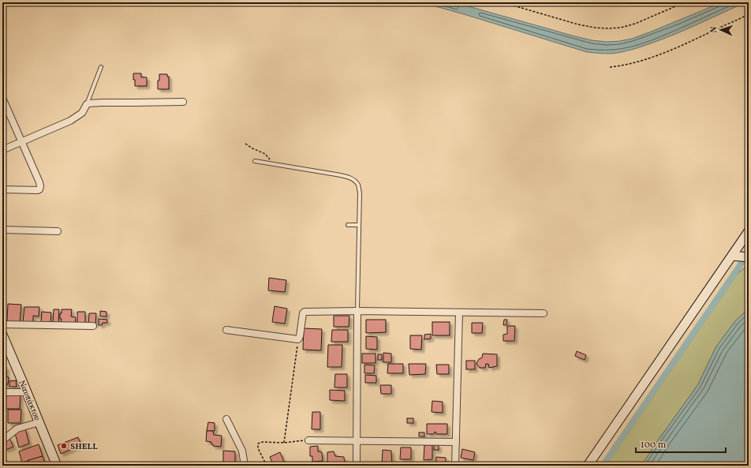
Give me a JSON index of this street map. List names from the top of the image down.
{
  "streets": {
    "street": ["Ναυπάκτου"]
  },
  "places": ["SHELL"],
  "scale_bar": "100 m",
  "north": "left"
}
